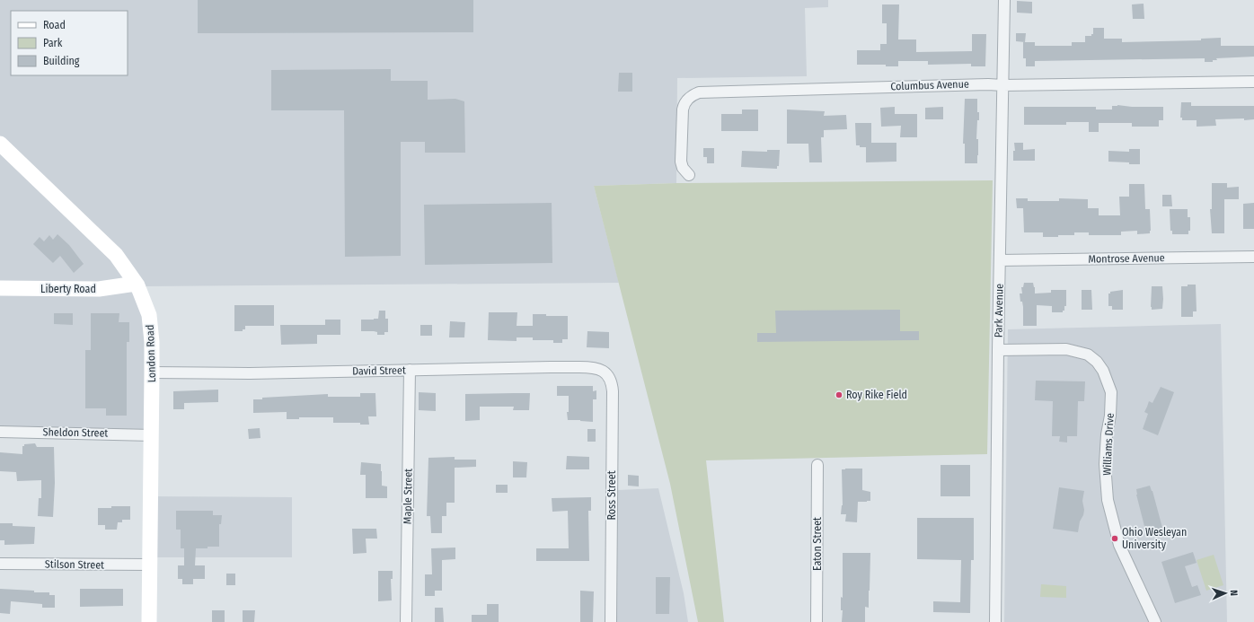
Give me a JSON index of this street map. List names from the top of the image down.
{
  "streets": {
    "street": [
      "Columbus Avenue",
      "Montrose Avenue",
      "Liberty Road",
      "Park Avenue",
      "London Road",
      "David Street",
      "Sheldon Street",
      "Williams Drive",
      "Ross Street",
      "Maple Street",
      "Eaton Street",
      "Stilson Street"
    ]
  },
  "crossings": [
    ["Columbus Avenue", "Park Avenue"],
    ["Montrose Avenue", "Park Avenue"],
    ["Liberty Road", "London Road"],
    ["Park Avenue", "Williams Drive"],
    ["London Road", "David Street"],
    ["London Road", "Sheldon Street"],
    ["London Road", "Stilson Street"],
    ["David Street", "Ross Street"],
    ["David Street", "Maple Street"]
  ],
  "places": ["Roy Rike Field", "Ohio Wesleyan University"],
  "legend": ["Road", "Park", "Building"],
  "north": "right"
}
